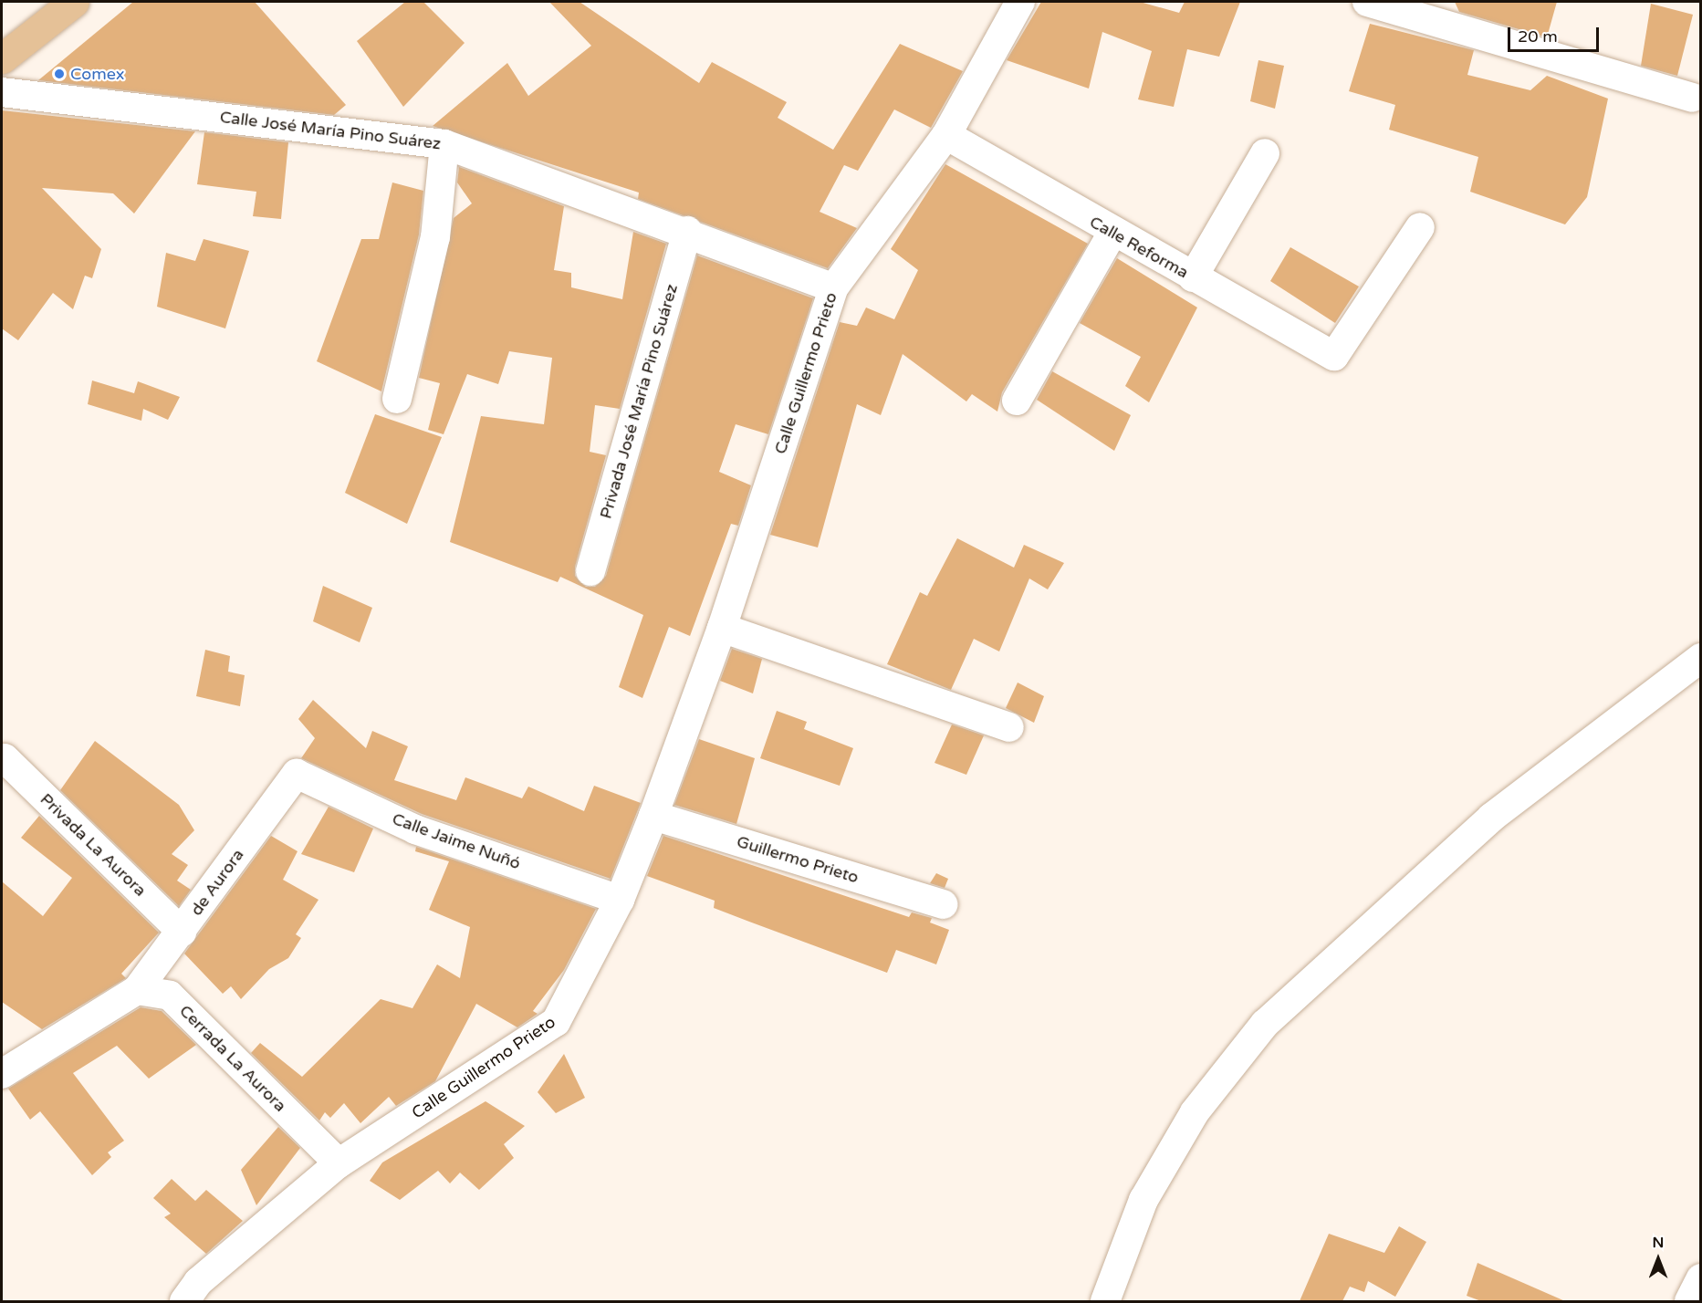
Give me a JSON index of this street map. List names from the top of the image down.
{
  "streets": {
    "street": [
      "Calle José María Pino Suárez",
      "Calle Reforma",
      "Calle Guillermo Prieto",
      "Privada José María Pino Suárez",
      "Calle Jaime Nuñó",
      "Privada La Aurora",
      "Guillermo Prieto",
      "de Aurora",
      "Cerrada La Aurora"
    ]
  },
  "crossings": [
    ["Calle José María Pino Suárez", "Calle Guillermo Prieto"],
    ["Calle José María Pino Suárez", "Privada José María Pino Suárez"],
    ["Calle Reforma", "Calle Guillermo Prieto"],
    ["Calle Guillermo Prieto", "Calle Jaime Nuñó"],
    ["Calle Guillermo Prieto", "Guillermo Prieto"],
    ["Calle Guillermo Prieto", "Cerrada La Aurora"],
    ["Calle Jaime Nuñó", "de Aurora"],
    ["Privada La Aurora", "de Aurora"],
    ["de Aurora", "Cerrada La Aurora"]
  ],
  "places": ["Comex"],
  "scale_bar": "20 m",
  "north": "top"
}
